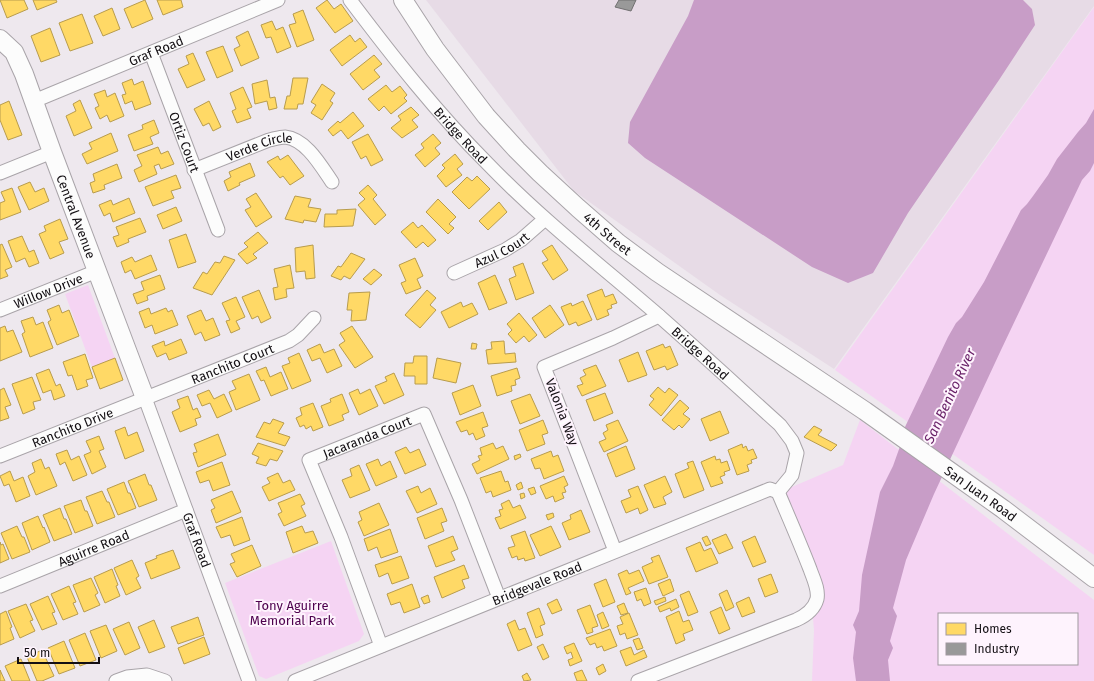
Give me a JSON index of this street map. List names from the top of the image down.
{
  "streets": {
    "main road": ["Central Avenue", "4th Street", "San Juan Road"],
    "street": [
      "Graf Road",
      "Bridge Road",
      "Ortiz Court",
      "Verde Circle",
      "Azul Court",
      "Willow Drive",
      "Ranchito Court",
      "Valonia Way",
      "Ranchito Drive",
      "Jacaranda Court",
      "Aguirre Road",
      "Bridgevale Road"
    ]
  },
  "crossings": [
    ["Graf Road", "Ortiz Court"],
    ["Graf Road", "Central Avenue"],
    ["Graf Road", "Ranchito Court"],
    ["Graf Road", "Ranchito Drive"],
    ["Graf Road", "Aguirre Road"],
    ["Bridge Road", "Azul Court"],
    ["Bridge Road", "Valonia Way"],
    ["Bridge Road", "Bridgevale Road"],
    ["Ortiz Court", "Verde Circle"],
    ["Central Avenue", "Willow Drive"],
    ["Central Avenue", "Ranchito Court"],
    ["Central Avenue", "Ranchito Drive"],
    ["4th Street", "San Juan Road"],
    ["Ranchito Court", "Ranchito Drive"],
    ["Valonia Way", "Bridgevale Road"],
    ["Jacaranda Court", "Bridgevale Road"]
  ],
  "water": ["San Benito River"],
  "parks": ["Tony Aguirre Memorial Park"],
  "legend": ["Homes", "Industry"],
  "scale_bar": "50 m"
}
